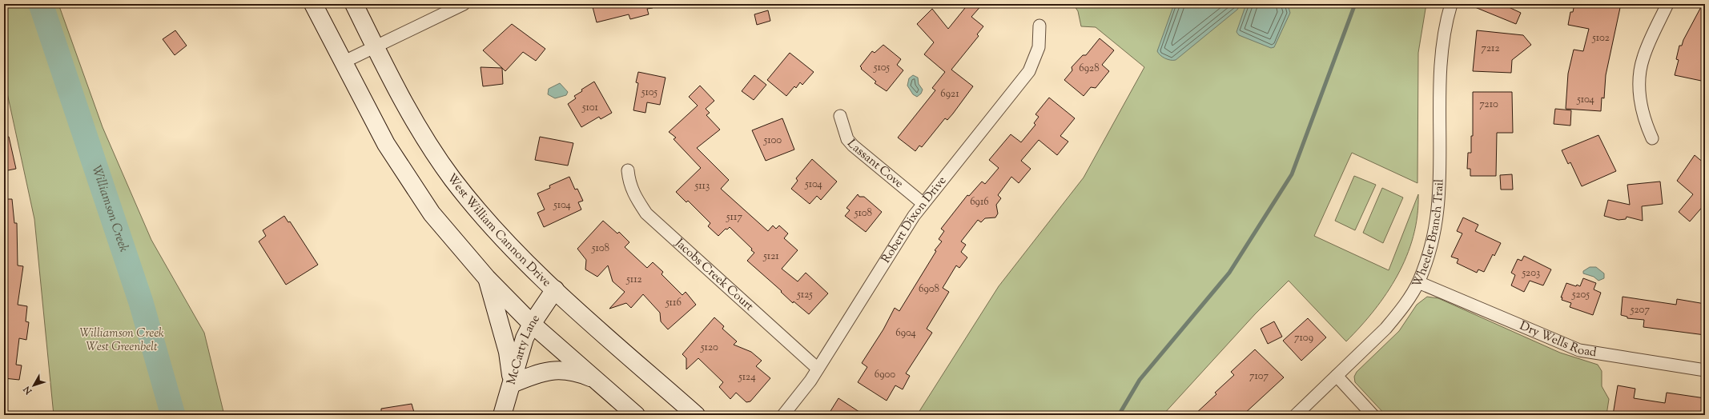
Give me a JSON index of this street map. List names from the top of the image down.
{
  "streets": {
    "main road": ["West William Cannon Drive", "McCarty Lane"],
    "street": [
      "Lassant Cove",
      "Robert Dixon Drive",
      "Wheeler Branch Trail",
      "Jacobs Creek Court",
      "Dry Wells Road"
    ]
  },
  "crossings": [
    ["Lassant Cove", "Robert Dixon Drive"],
    ["Robert Dixon Drive", "Jacobs Creek Court"],
    ["West William Cannon Drive", "McCarty Lane"],
    ["Wheeler Branch Trail", "Dry Wells Road"]
  ],
  "water": ["Williamson Creek"],
  "parks": ["Williamson Creek West Greenbelt"],
  "house_numbers": [
    "5102",
    "7212",
    "5105",
    "6928",
    "5105",
    "6921",
    "5104",
    "7210",
    "5101",
    "5100",
    "5104",
    "5113",
    "6916",
    "5104",
    "5108",
    "5117",
    "5108",
    "5121",
    "5203",
    "5112",
    "6908",
    "5125",
    "5205",
    "5116",
    "5207",
    "6904",
    "7109",
    "5120",
    "6900",
    "7107",
    "5124"
  ],
  "north": "bottom left"
}
